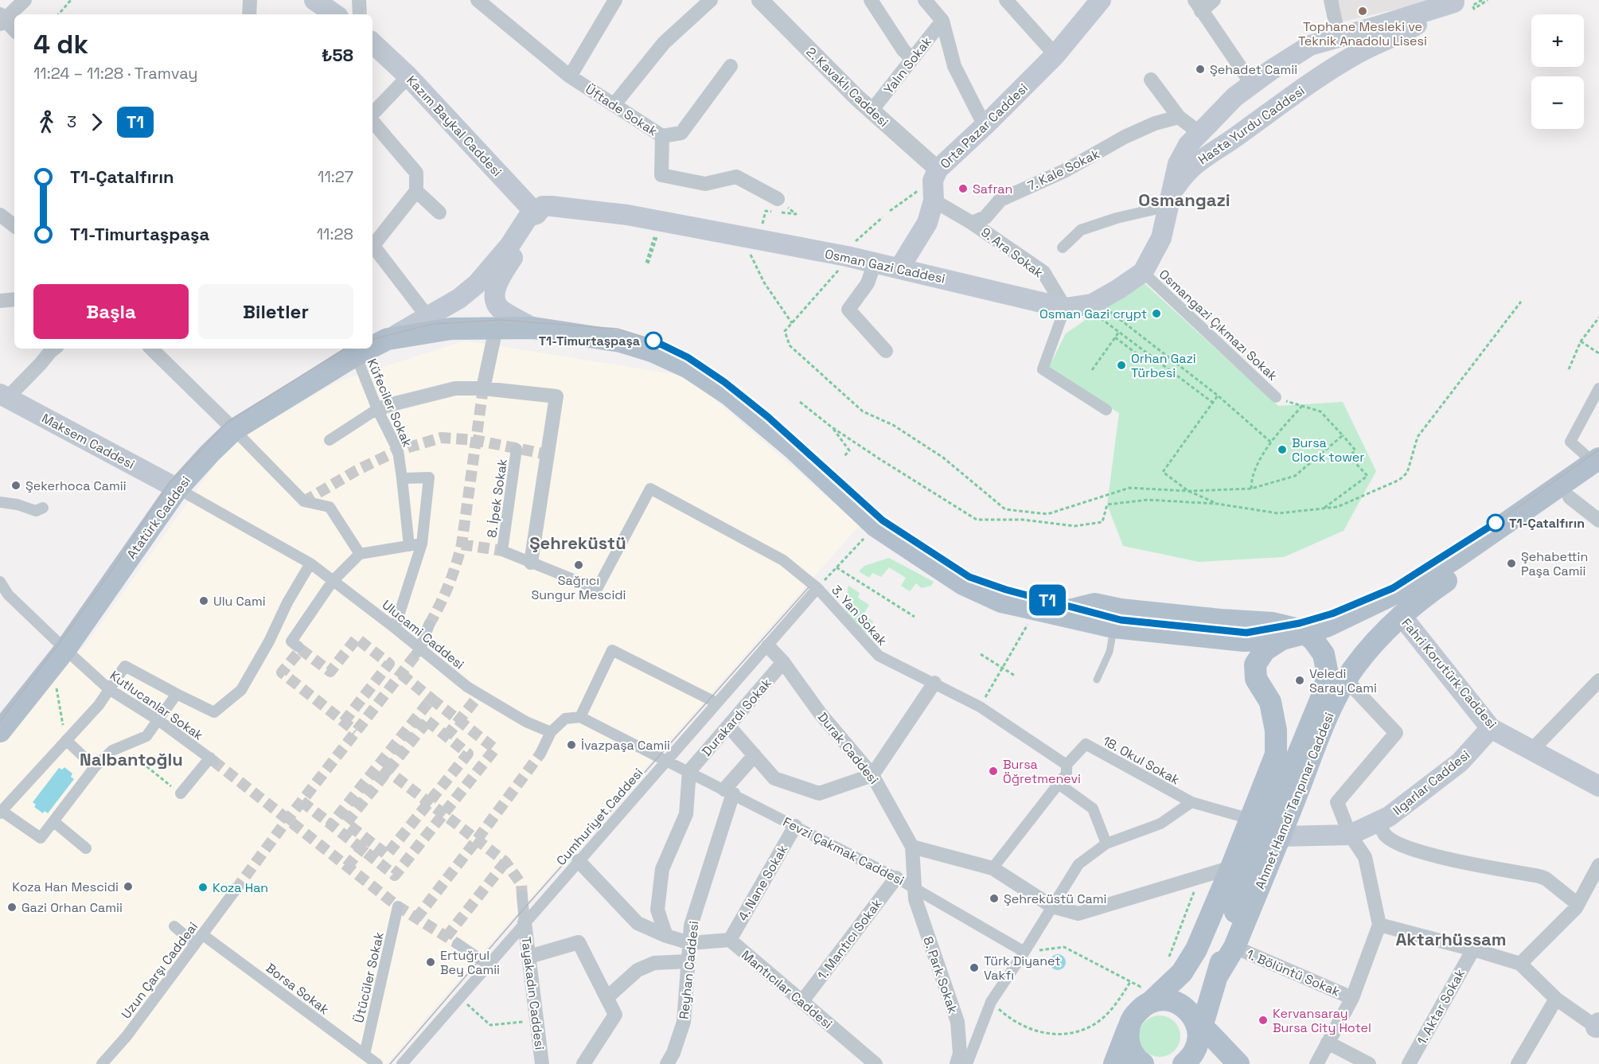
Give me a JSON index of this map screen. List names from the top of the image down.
{
  "streets": {
    "main road": [
      "Hasta Yurdu Caddesi",
      "Kazım Baykal Caddesi",
      "Orta Pazar Caddesi",
      "Osman Gazi Caddesi",
      "Maksem Caddesi",
      "Atatürk Caddesi",
      "Fahri Korutürk Caddesi",
      "Ilgarlar Caddesi",
      "Ahmet Hamdi Tanpınar Caddesi"
    ],
    "street": [
      "Yalın Sokak",
      "2. Kavaklı Caddesi",
      "Üftade Sokak",
      "7. Kale Sokak",
      "9. Ara Sokak",
      "Osmangazi Çıkmazı Sokak",
      "Küfeciler Sokak",
      "8. İpek Sokak",
      "3. Yan Sokak",
      "Ulucami Caddesi",
      "Kutlucanlar Sokak",
      "Durakardı Sokak",
      "Durak Caddesi",
      "18. Okul Sokak",
      "Cumhuriyet Caddesi",
      "Fevzi Çakmak Caddesi",
      "4. Nane Sokak",
      "1. Mantıcı Sokak",
      "Uzun Çarşı Caddeai",
      "Reyhan Caddesi",
      "1. Bölüntü Sokak",
      "8. Park Sokak",
      "Ütücüler Sokak",
      "Borsa Sokak",
      "Mantıcılar Caddesi",
      "Tayakadın Caddesi",
      "1. Aktar Sokak"
    ]
  },
  "crossings": [
    ["Yalın Sokak", "2. Kavaklı Caddesi"],
    ["2. Kavaklı Caddesi", "Orta Pazar Caddesi"],
    ["Hasta Yurdu Caddesi", "Osman Gazi Caddesi"],
    ["Kazım Baykal Caddesi", "Osman Gazi Caddesi"],
    ["7. Kale Sokak", "9. Ara Sokak"],
    ["9. Ara Sokak", "Osman Gazi Caddesi"],
    ["Osman Gazi Caddesi", "Osmangazi Çıkmazı Sokak"],
    ["Küfeciler Sokak", "Atatürk Caddesi"],
    ["Maksem Caddesi", "Atatürk Caddesi"],
    ["Maksem Caddesi", "Ulucami Caddesi"],
    ["8. İpek Sokak", "3. Yan Sokak"],
    ["Atatürk Caddesi", "Ulucami Caddesi"],
    ["Atatürk Caddesi", "Kutlucanlar Sokak"],
    ["3. Yan Sokak", "Cumhuriyet Caddesi"],
    ["Fahri Korutürk Caddesi", "Ilgarlar Caddesi"],
    ["Fahri Korutürk Caddesi", "Ahmet Hamdi Tanpınar Caddesi"],
    ["Durakardı Sokak", "Durak Caddesi"],
    ["Durakardı Sokak", "Fevzi Çakmak Caddesi"],
    ["Durak Caddesi", "Cumhuriyet Caddesi"],
    ["Durak Caddesi", "Fevzi Çakmak Caddesi"],
    ["Durak Caddesi", "8. Park Sokak"],
    ["Ilgarlar Caddesi", "Ahmet Hamdi Tanpınar Caddesi"],
    ["Ahmet Hamdi Tanpınar Caddesi", "1. Bölüntü Sokak"],
    ["Cumhuriyet Caddesi", "Fevzi Çakmak Caddesi"],
    ["Cumhuriyet Caddesi", "Tayakadın Caddesi"],
    ["Fevzi Çakmak Caddesi", "4. Nane Sokak"],
    ["Fevzi Çakmak Caddesi", "1. Mantıcı Sokak"],
    ["Fevzi Çakmak Caddesi", "Reyhan Caddesi"],
    ["Fevzi Çakmak Caddesi", "8. Park Sokak"],
    ["4. Nane Sokak", "Mantıcılar Caddesi"],
    ["1. Mantıcı Sokak", "Mantıcılar Caddesi"],
    ["Uzun Çarşı Caddeai", "Borsa Sokak"],
    ["Reyhan Caddesi", "Mantıcılar Caddesi"],
    ["Ütücüler Sokak", "Borsa Sokak"]
  ],
  "districts": [
    "Osmangazi",
    "Şehreküstü",
    "Nalbantoğlu",
    "Aktarhüssam"
  ],
  "places": [
    "Tophane Mesleki ve Teknik Anadolu Lisesi",
    "Şehadet Camii",
    "Safran",
    "Osman Gazi crypt",
    "T1-Timurtaşpaşa",
    "Orhan Gazi Türbesi",
    "Bursa Clock tower",
    "Şekerhoca Camii",
    "T1-Çatalfırın",
    "Şehabettin Paşa Camii",
    "Sağrıcı Sungur Mescidi",
    "Ulu Cami",
    "Veledi Saray Cami",
    "İvazpaşa Camii",
    "Bursa Öğretmenevi",
    "Koza Han Mescidi",
    "Koza Han",
    "Şehreküstü Cami",
    "Gazi Orhan Camii",
    "Ertuğrul Bey Camii",
    "Türk Diyanet Vakfı",
    "Kervansaray Bursa City Hotel"
  ],
  "lines": ["tram line T1"],
  "page": {
    "on_map": "T1",
    "map_buttons": ["+", "−"],
    "heading": ["4 dk", "11:24 – 11:28 · Tramvay", "₺58"],
    "legs": ["3", "T1"],
    "list": [
      {
        "name": "T1-Çatalfırın",
        "value": "11:27"
      },
      {
        "name": "T1-Timurtaşpaşa",
        "value": "11:28"
      }
    ],
    "buttons": ["Başla", "Biletler"]
  }
}
